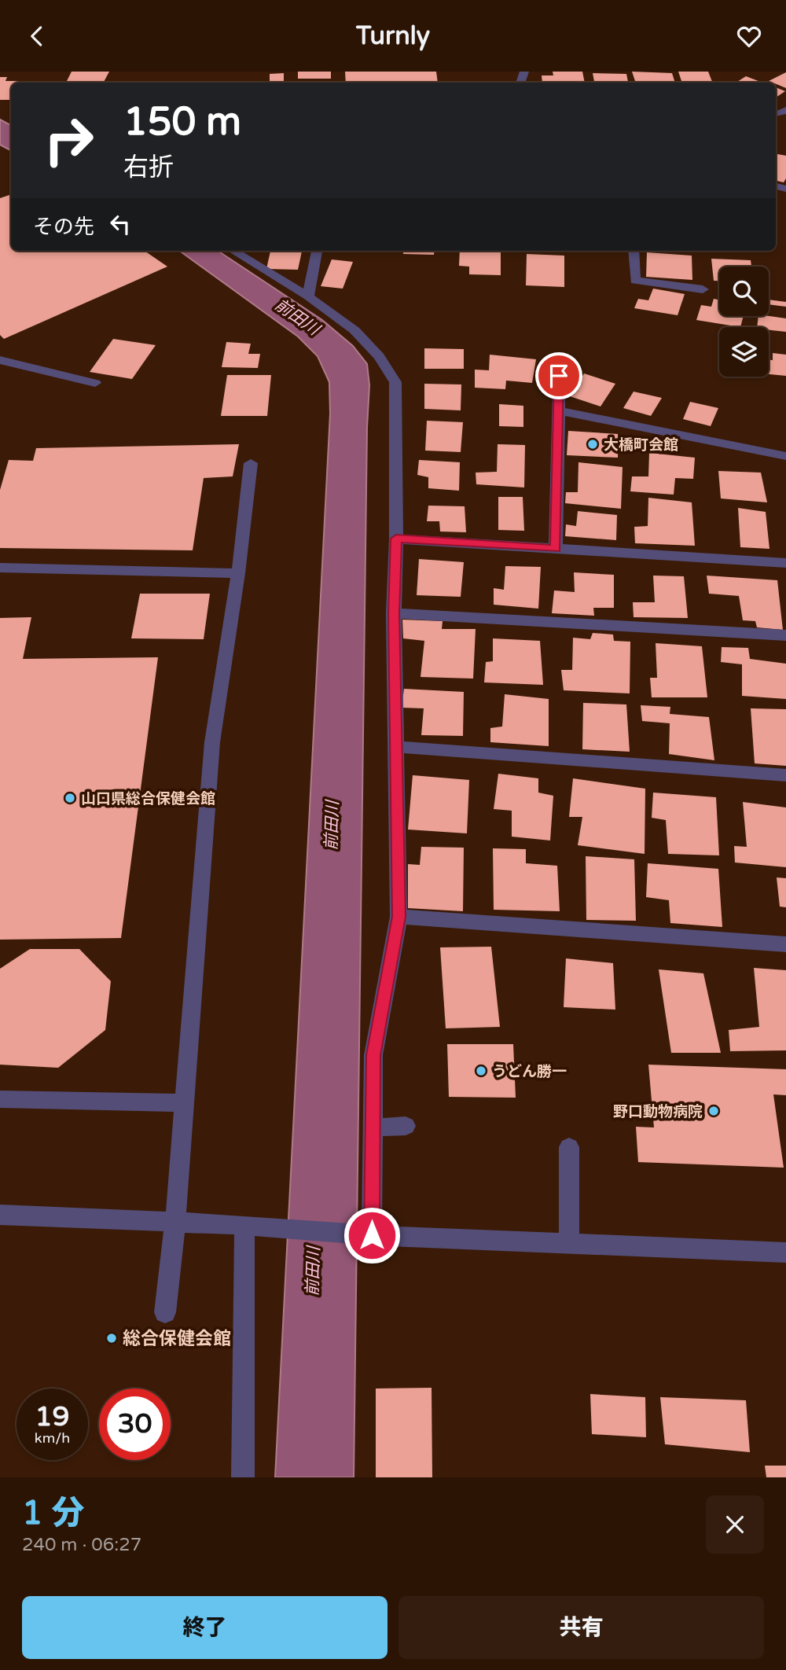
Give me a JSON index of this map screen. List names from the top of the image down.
{
  "water": ["前田川"],
  "places": [
    "大橋町会館",
    "山口県総合保健会館",
    "うどん勝一",
    "野口動物病院",
    "総合保健会館"
  ],
  "page": {
    "header": "Turnly",
    "turn": ["150 m", "右折"],
    "then": "その先",
    "speed": "19 km/h",
    "limit": "30",
    "heading": ["1 分", "240 m · 06:27"],
    "buttons": ["終了", "共有"]
  }
}
